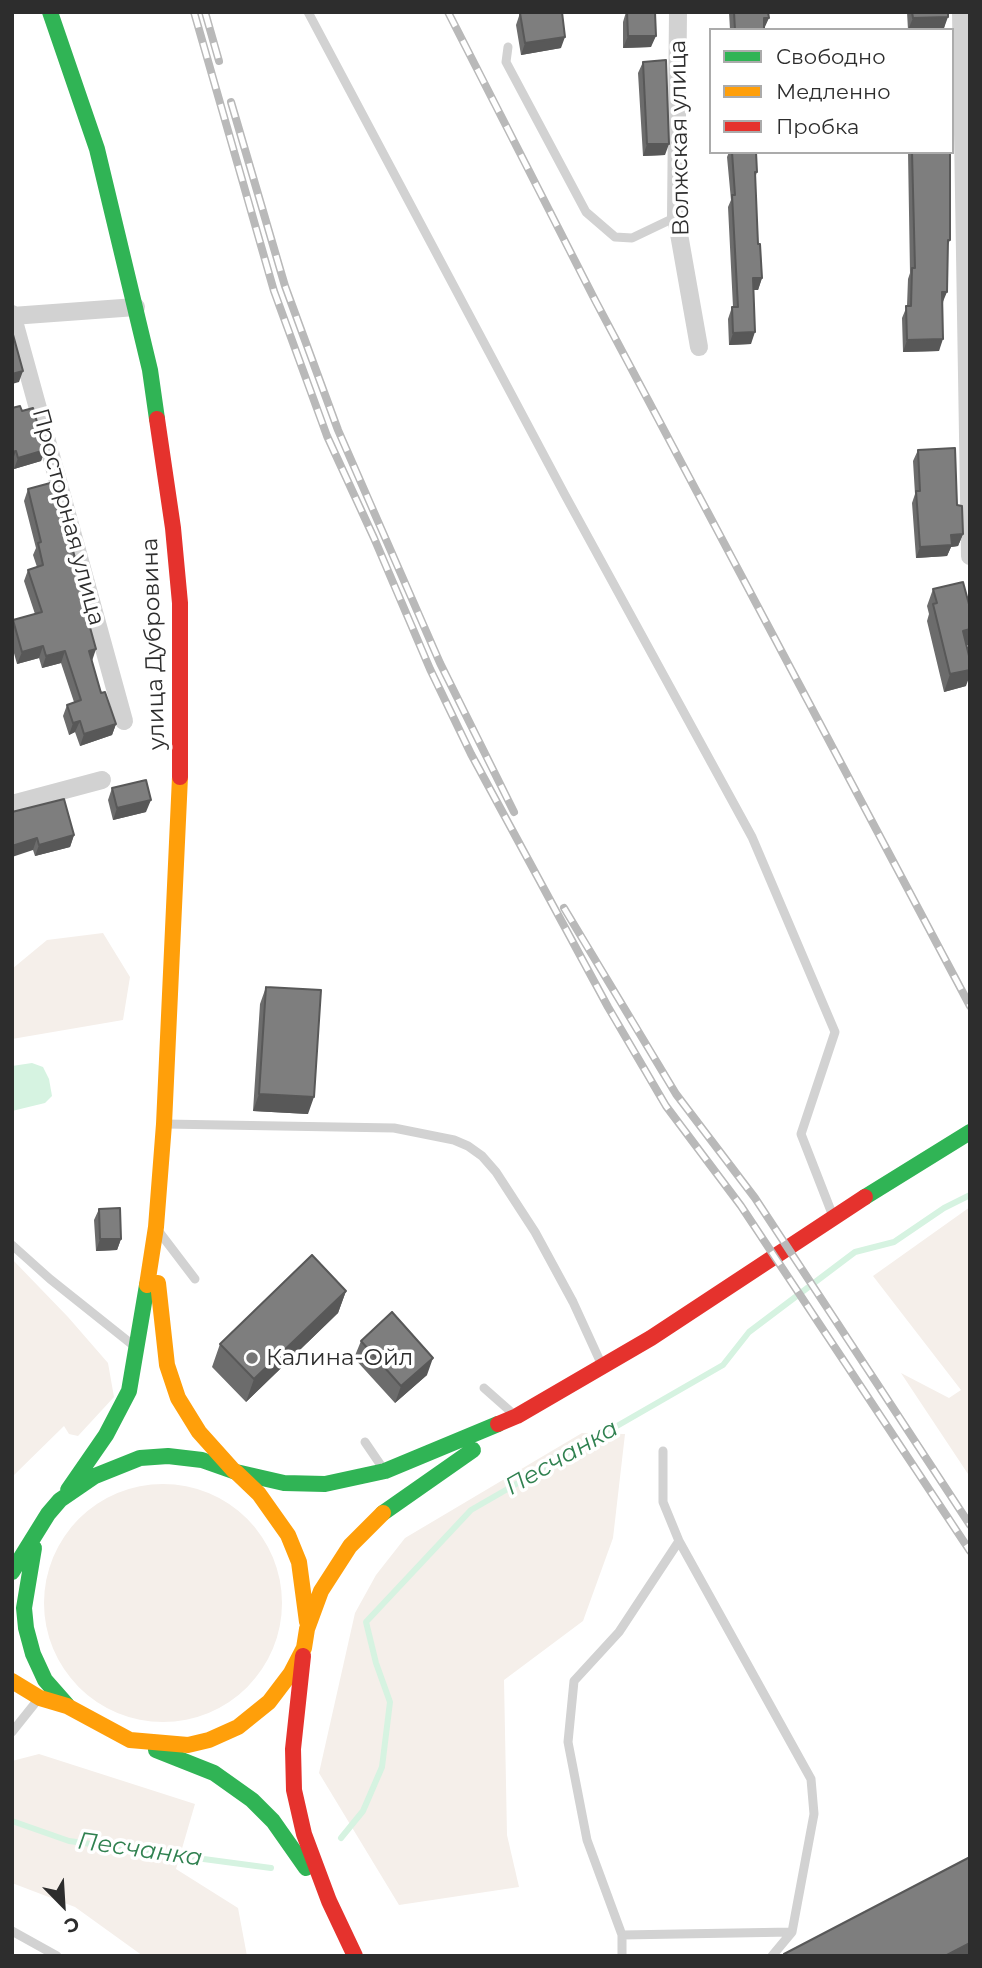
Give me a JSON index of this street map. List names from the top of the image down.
{
  "streets": {
    "main road": ["улица Дубровина"],
    "street": ["Волжская улица", "Просторная улица"]
  },
  "water": ["Песчанка"],
  "places": ["Калина-Ойл"],
  "legend": ["Свободно", "Медленно", "Пробка"],
  "north": "bottom right"
}
